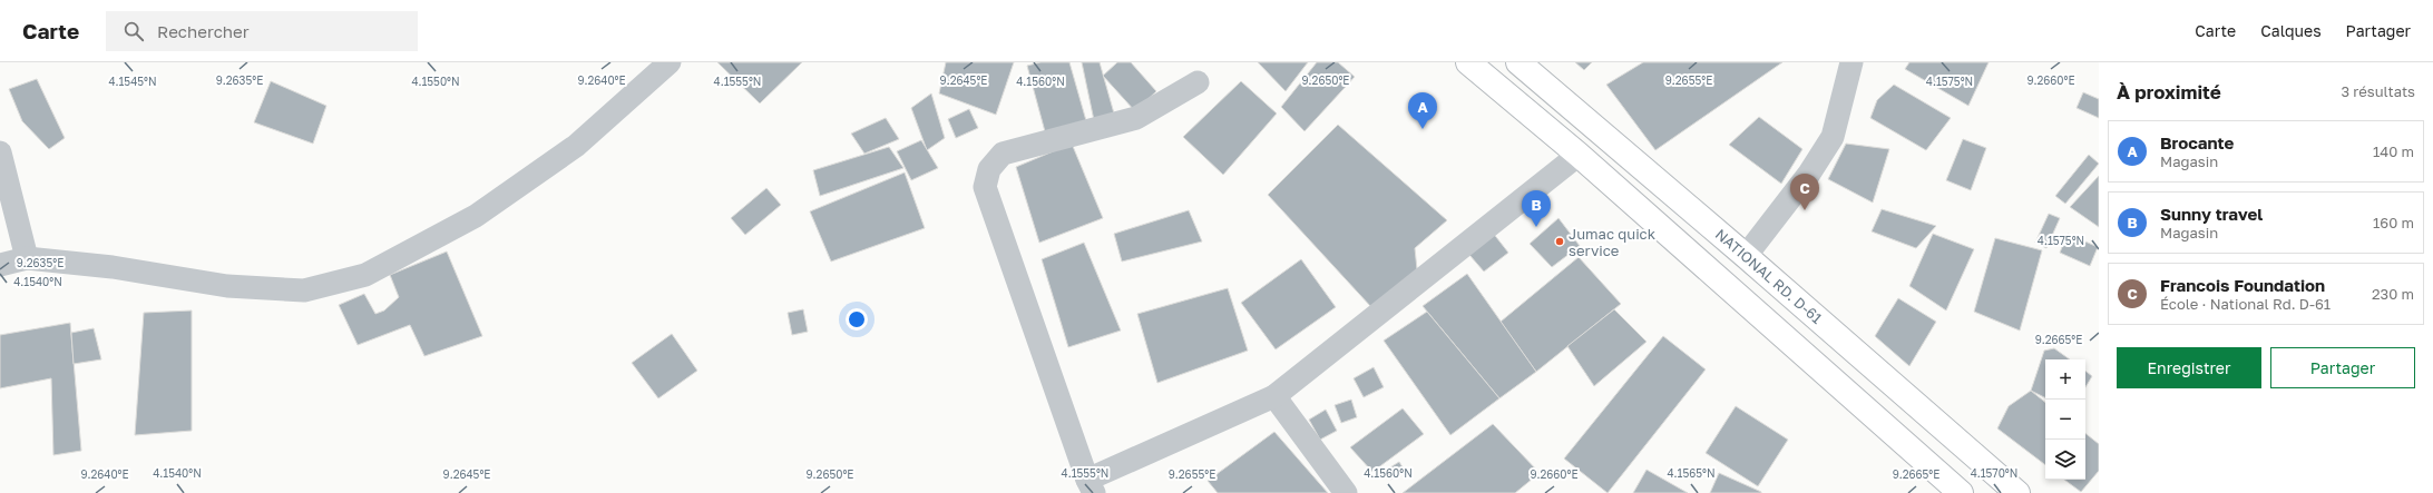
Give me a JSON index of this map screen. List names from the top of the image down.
{
  "streets": {
    "highway": ["NATIONAL RD. D-61"]
  },
  "places": ["Jumac quick service"],
  "page": {
    "header": "Carte",
    "search": "Rechercher",
    "nav": ["Carte", "Calques", "Partager"],
    "heading": ["À proximité", "3 résultats"],
    "pins": ["A", "C", "B"],
    "list": [
      {
        "mark": "A",
        "name": "Brocante",
        "note": "Magasin",
        "value": "140 m"
      },
      {
        "mark": "B",
        "name": "Sunny travel",
        "note": "Magasin",
        "value": "160 m"
      },
      {
        "mark": "C",
        "name": "Francois Foundation",
        "note": "École · National Rd. D-61",
        "value": "230 m"
      }
    ],
    "buttons": ["Enregistrer", "Partager"],
    "map_buttons": ["+", "−"]
  },
  "coordinates": [
    "9.2645°E",
    "9.2655°E",
    "9.2660°E",
    "9.2635°E",
    "9.2640°E",
    "9.2650°E",
    "4.1575°N",
    "4.1545°N",
    "4.1550°N",
    "4.1555°N",
    "4.1560°N",
    "4.1540°N",
    "9.2665°E",
    "4.1565°N",
    "4.1570°N"
  ]
}
